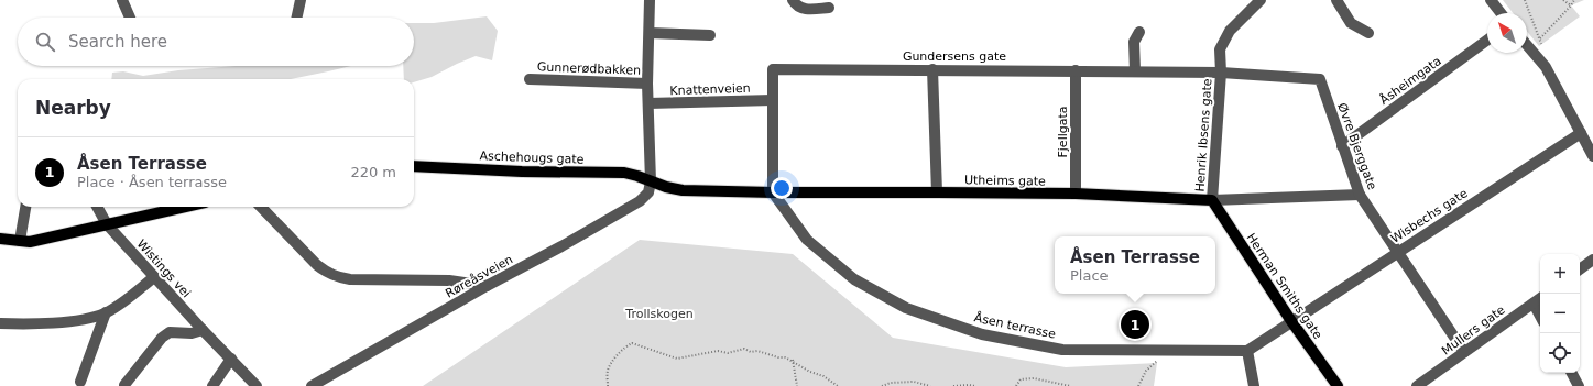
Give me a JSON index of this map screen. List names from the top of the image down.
{
  "streets": {
    "main road": ["Aschehougs gate", "Utheims gate", "Herman Smiths gate"],
    "street": [
      "Gundersens gate",
      "Gunnerødbakken",
      "Åsheimgata",
      "Knattenveien",
      "Fjellgata",
      "Henrik Ibsens gate",
      "Øvre Bjerggate",
      "Wisbechs gate",
      "Wistings vei",
      "Røreåsveien",
      "Åsen terrasse",
      "Mullers gate"
    ]
  },
  "crossings": [
    ["Gundersens gate", "Knattenveien"],
    ["Gundersens gate", "Fjellgata"],
    ["Gundersens gate", "Henrik Ibsens gate"],
    ["Gundersens gate", "Øvre Bjerggate"],
    ["Gunnerødbakken", "Knattenveien"],
    ["Gunnerødbakken", "Aschehougs gate"],
    ["Gunnerødbakken", "Utheims gate"],
    ["Gunnerødbakken", "Røreåsveien"],
    ["Åsheimgata", "Øvre Bjerggate"],
    ["Fjellgata", "Utheims gate"],
    ["Henrik Ibsens gate", "Utheims gate"],
    ["Henrik Ibsens gate", "Herman Smiths gate"],
    ["Øvre Bjerggate", "Utheims gate"],
    ["Øvre Bjerggate", "Wisbechs gate"],
    ["Øvre Bjerggate", "Mullers gate"],
    ["Aschehougs gate", "Utheims gate"],
    ["Aschehougs gate", "Røreåsveien"],
    ["Utheims gate", "Røreåsveien"],
    ["Utheims gate", "Herman Smiths gate"],
    ["Utheims gate", "Åsen terrasse"],
    ["Wisbechs gate", "Herman Smiths gate"]
  ],
  "parks": ["Trollskogen"],
  "north": "top left",
  "page": {
    "search": "Search here",
    "heading": "Nearby",
    "list": [
      {
        "mark": "1",
        "name": "Åsen Terrasse",
        "note": "Place · Åsen terrasse",
        "value": "220 m"
      }
    ],
    "popup": ["Åsen Terrasse", "Place"],
    "map_buttons": ["+", "−"],
    "pins": "1"
  }
}
